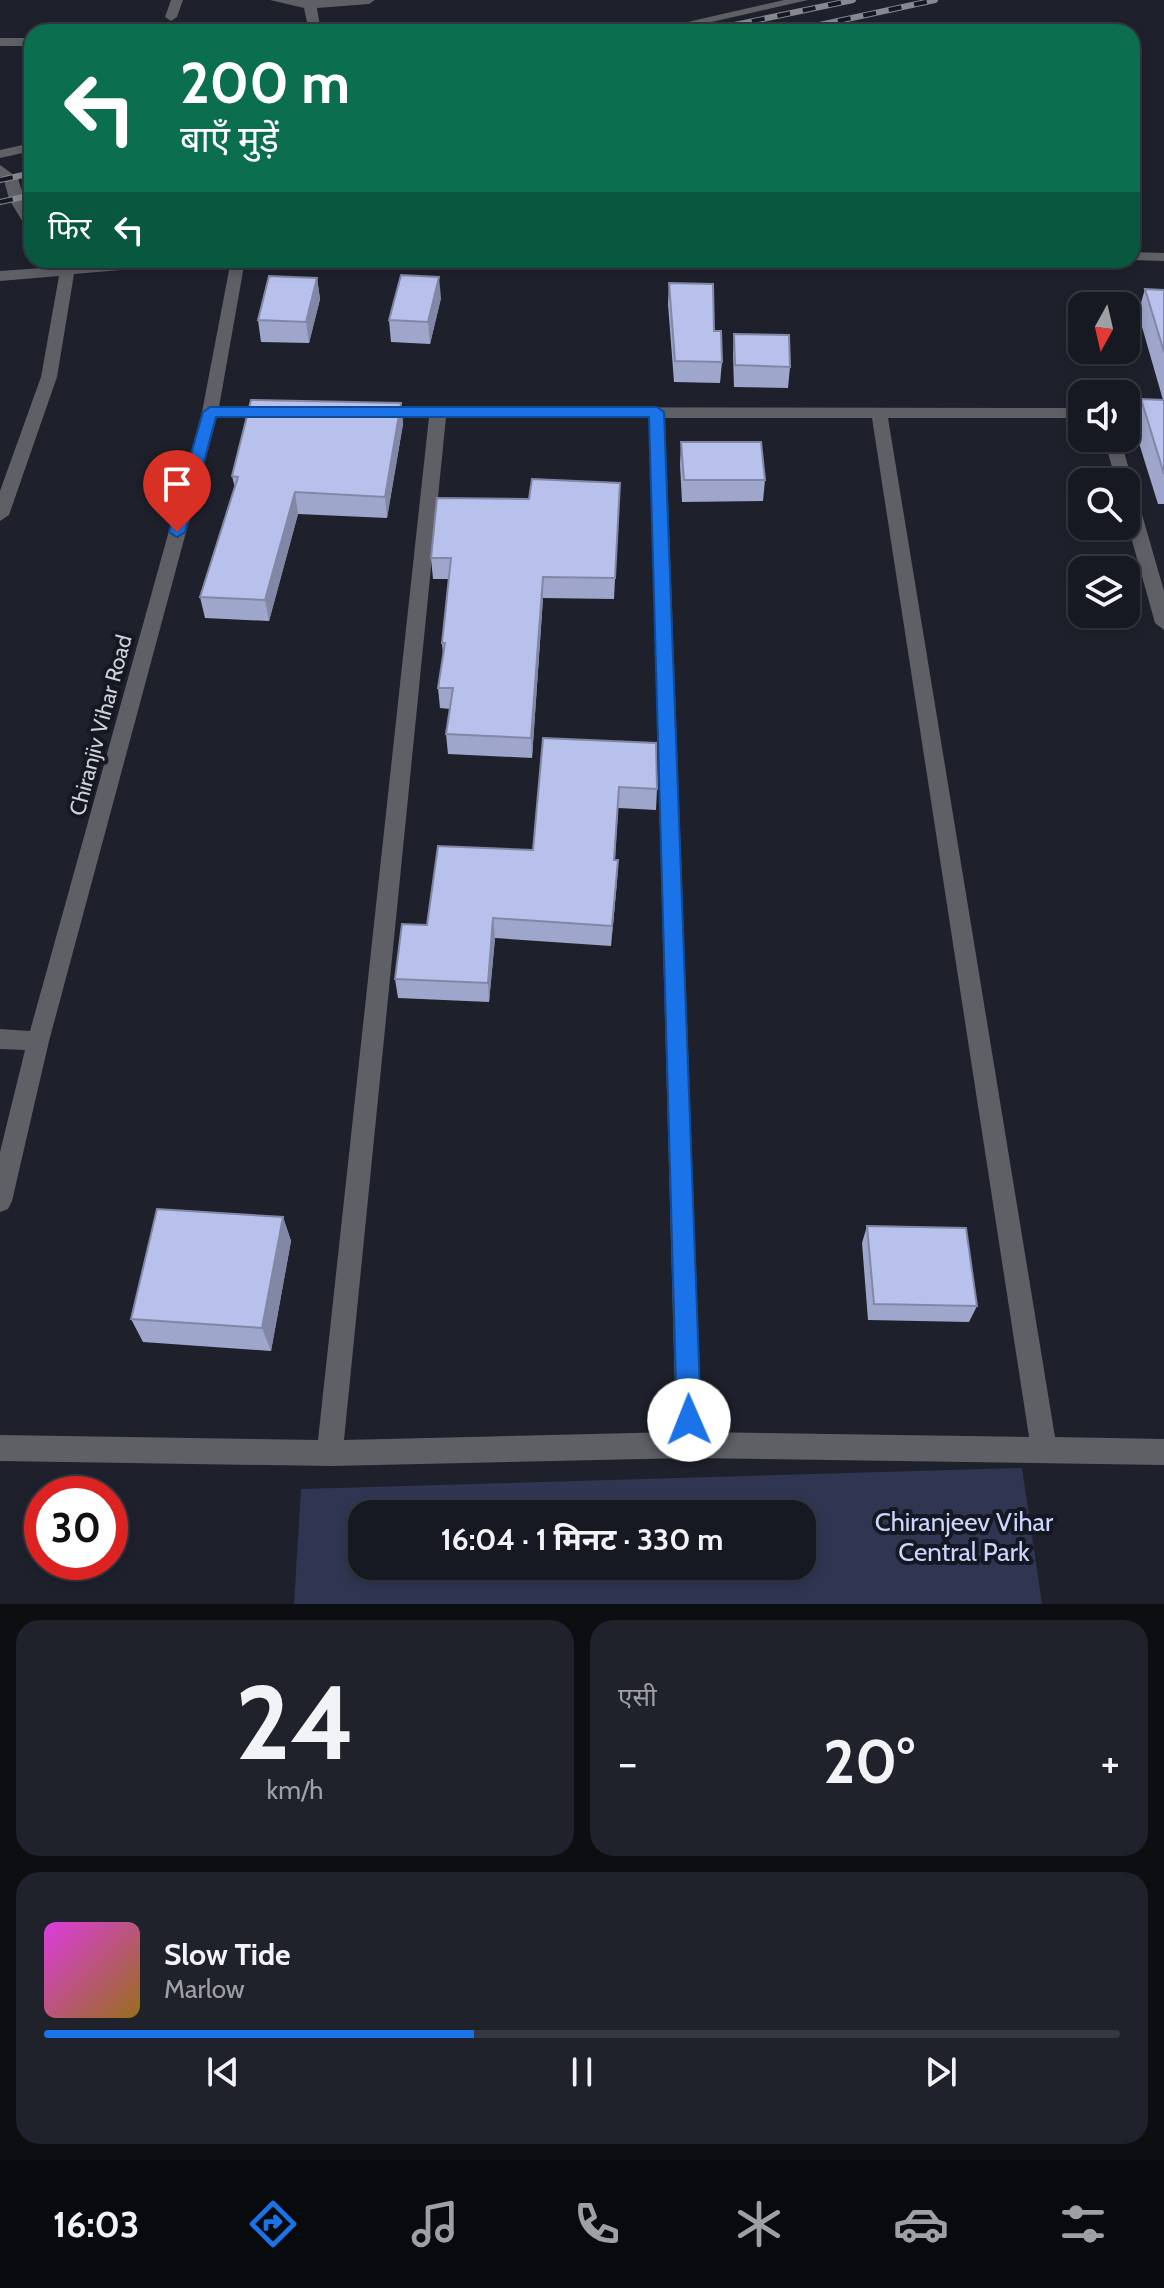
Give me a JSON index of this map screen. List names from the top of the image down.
{
  "streets": {
    "street": ["Chiranjiv Vihar Road"]
  },
  "parks": ["Chiranjeev Vihar Central Park"],
  "north": "bottom",
  "page": {
    "turn": ["200 m", "बाएँ मुड़ें"],
    "then": "फिर",
    "limit": "30",
    "trip": "16:04 · 1 मिनट · 330 m",
    "tile": [
      ["24", "km/h"],
      "एसी"
    ],
    "heat": ["−", "20°", "+"],
    "song": ["Slow Tide", "Marlow"],
    "tabs": "16:03"
  }
}
